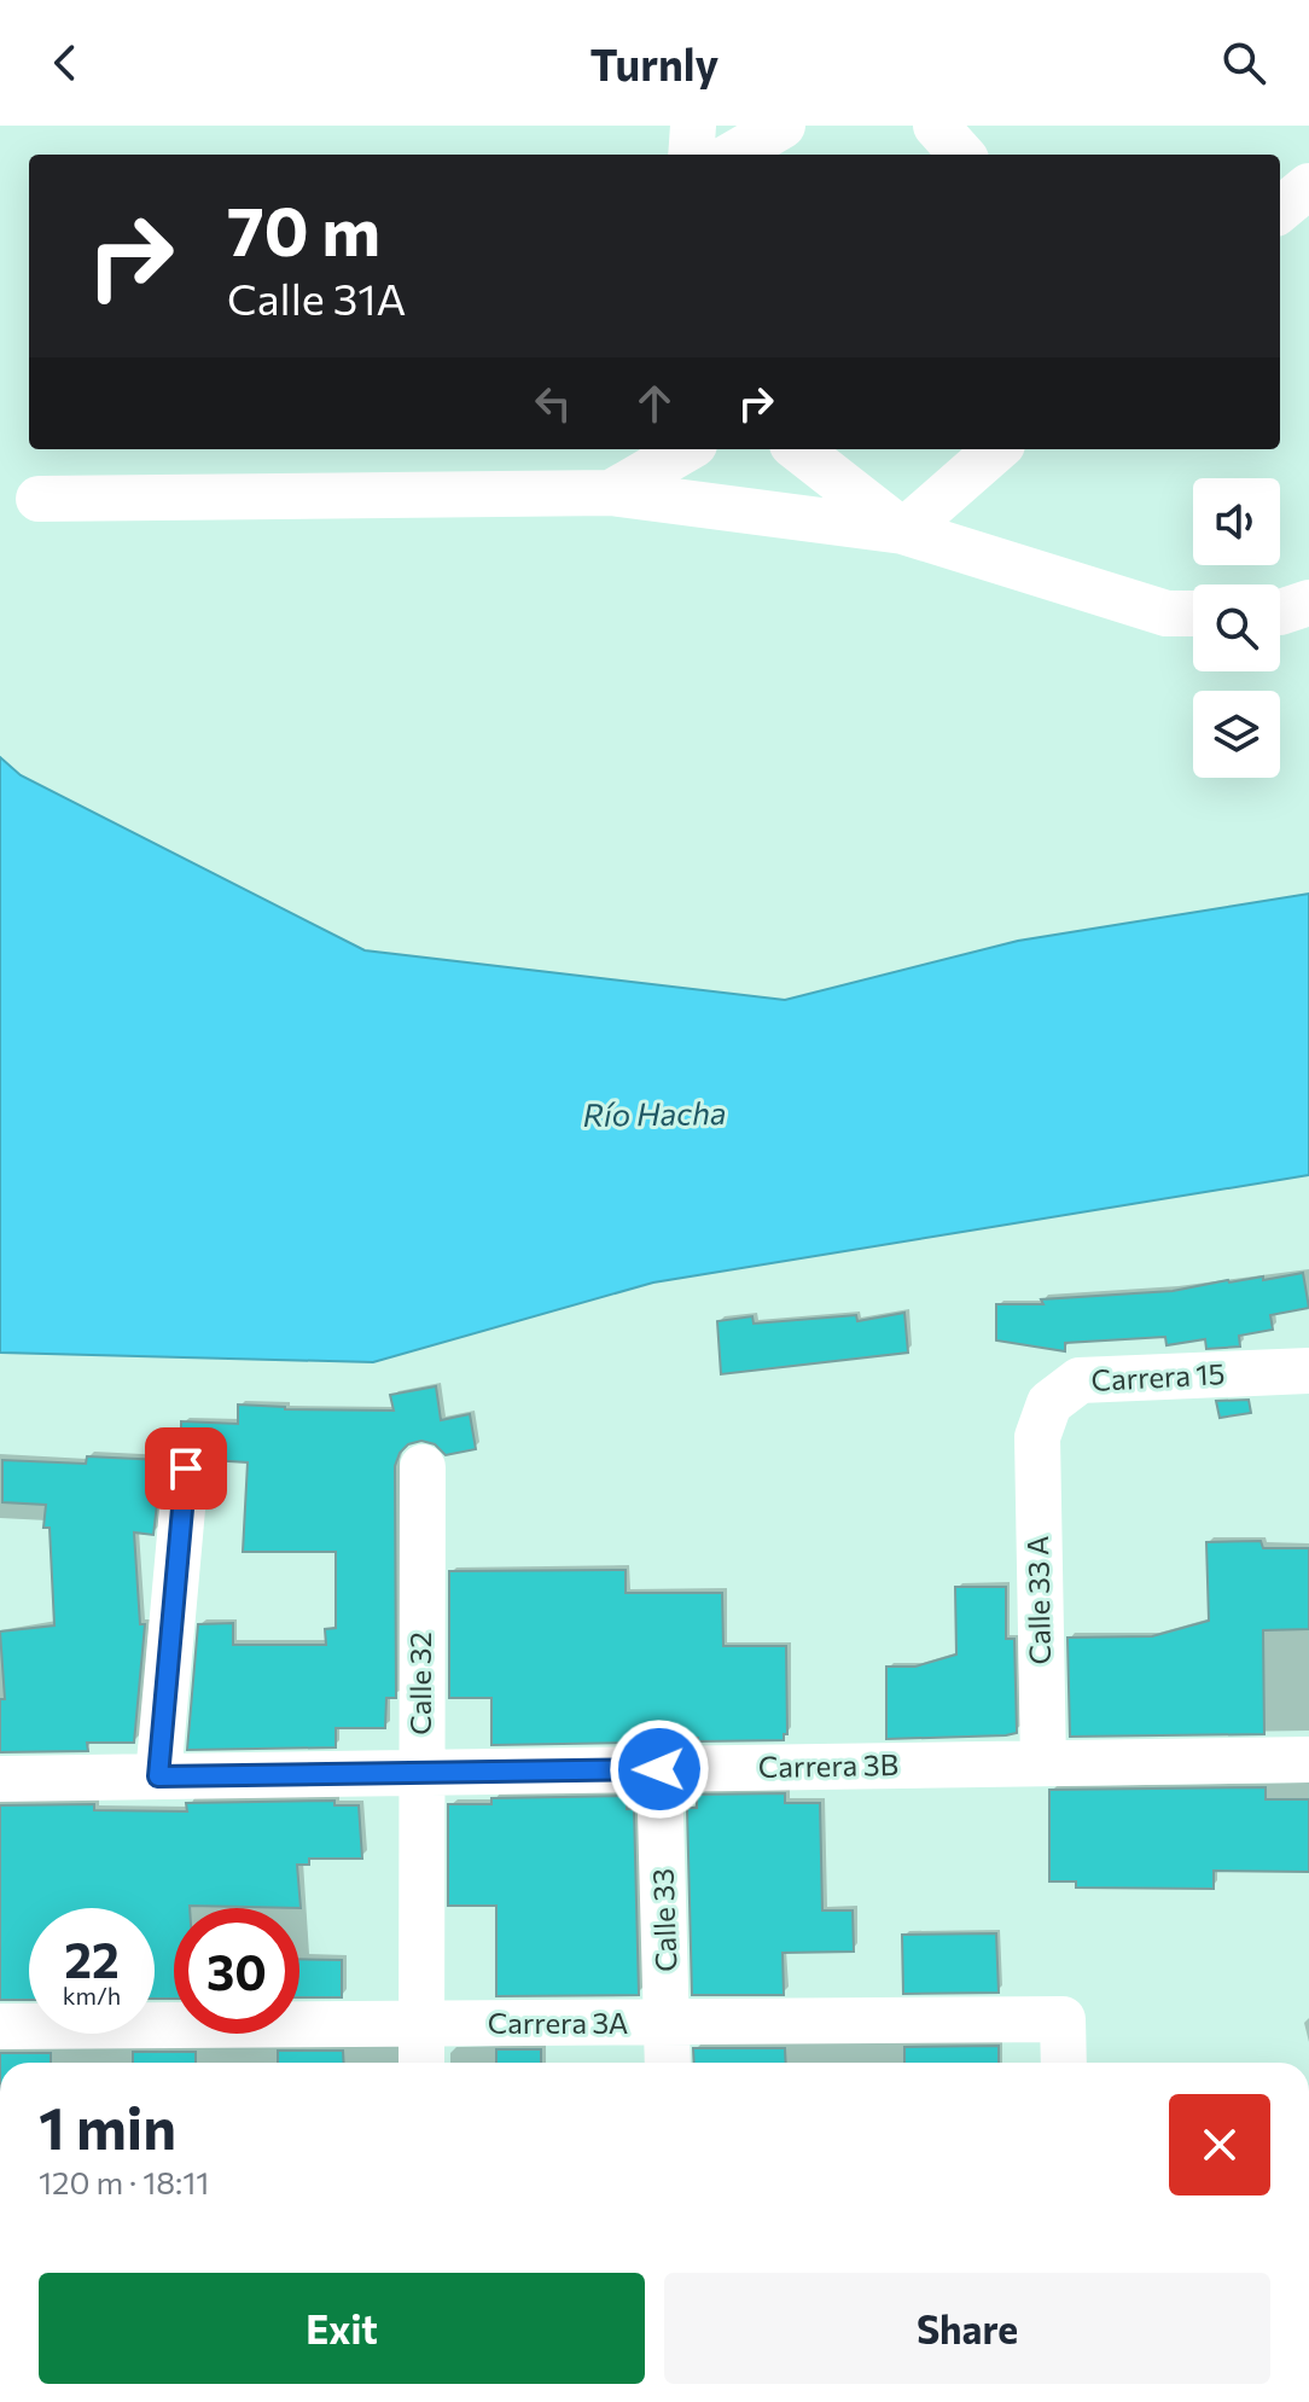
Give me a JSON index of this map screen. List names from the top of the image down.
{
  "streets": {
    "street": [
      "Carrera 15",
      "Calle 33 A",
      "Calle 32",
      "Carrera 3B",
      "Calle 33",
      "Carrera 3A"
    ]
  },
  "crossings": [
    ["Carrera 15", "Calle 33 A"],
    ["Calle 33 A", "Carrera 3B"],
    ["Calle 32", "Carrera 3B"],
    ["Calle 32", "Carrera 3A"],
    ["Carrera 3B", "Calle 33"],
    ["Calle 33", "Carrera 3A"]
  ],
  "water": ["Río Hacha"],
  "page": {
    "header": "Turnly",
    "turn": ["70 m", "Calle 31A"],
    "speed": "22 km/h",
    "limit": "30",
    "heading": ["1 min", "120 m · 18:11"],
    "buttons": ["Exit", "Share"]
  }
}
